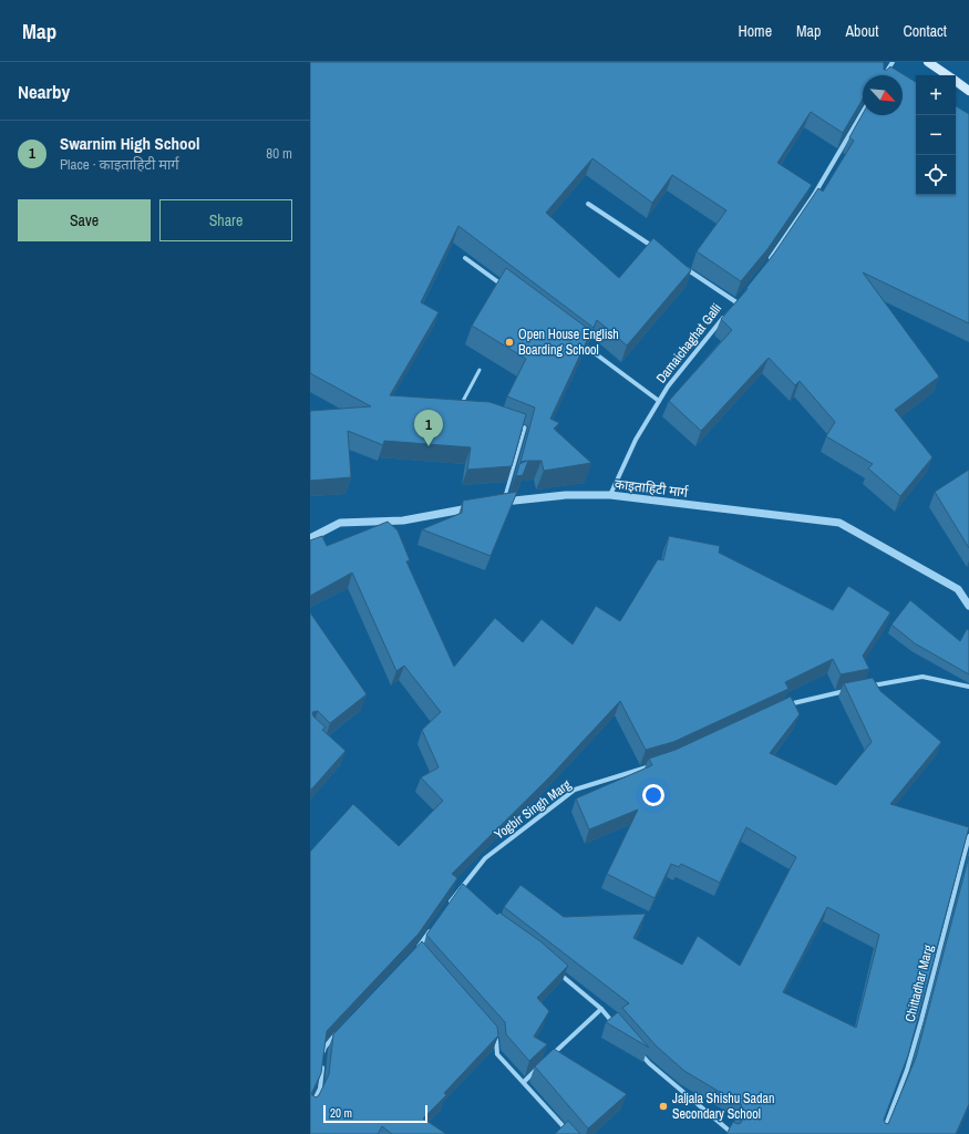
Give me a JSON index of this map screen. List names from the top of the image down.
{
  "streets": {
    "street": [
      "Damaichaghat Galli",
      "काइताहिटी मार्ग",
      "Yogbir Singh Marg",
      "Chittadhar Marg"
    ]
  },
  "crossings": [
    ["Damaichaghat Galli", "काइताहिटी मार्ग"]
  ],
  "places": ["Open House English Boarding School", "Jaljala Shishu Sadan Secondary School"],
  "scale_bar": "20 m",
  "north": "bottom right",
  "page": {
    "header": "Map",
    "nav": [
      "Home",
      "Map",
      "About",
      "Contact"
    ],
    "heading": "Nearby",
    "map_buttons": ["+", "−"],
    "list": [
      {
        "mark": "1",
        "name": "Swarnim High School",
        "note": "Place · काइताहिटी मार्ग",
        "value": "80 m"
      }
    ],
    "buttons": ["Save", "Share"],
    "pins": "1",
    "scale": "20 m"
  }
}
